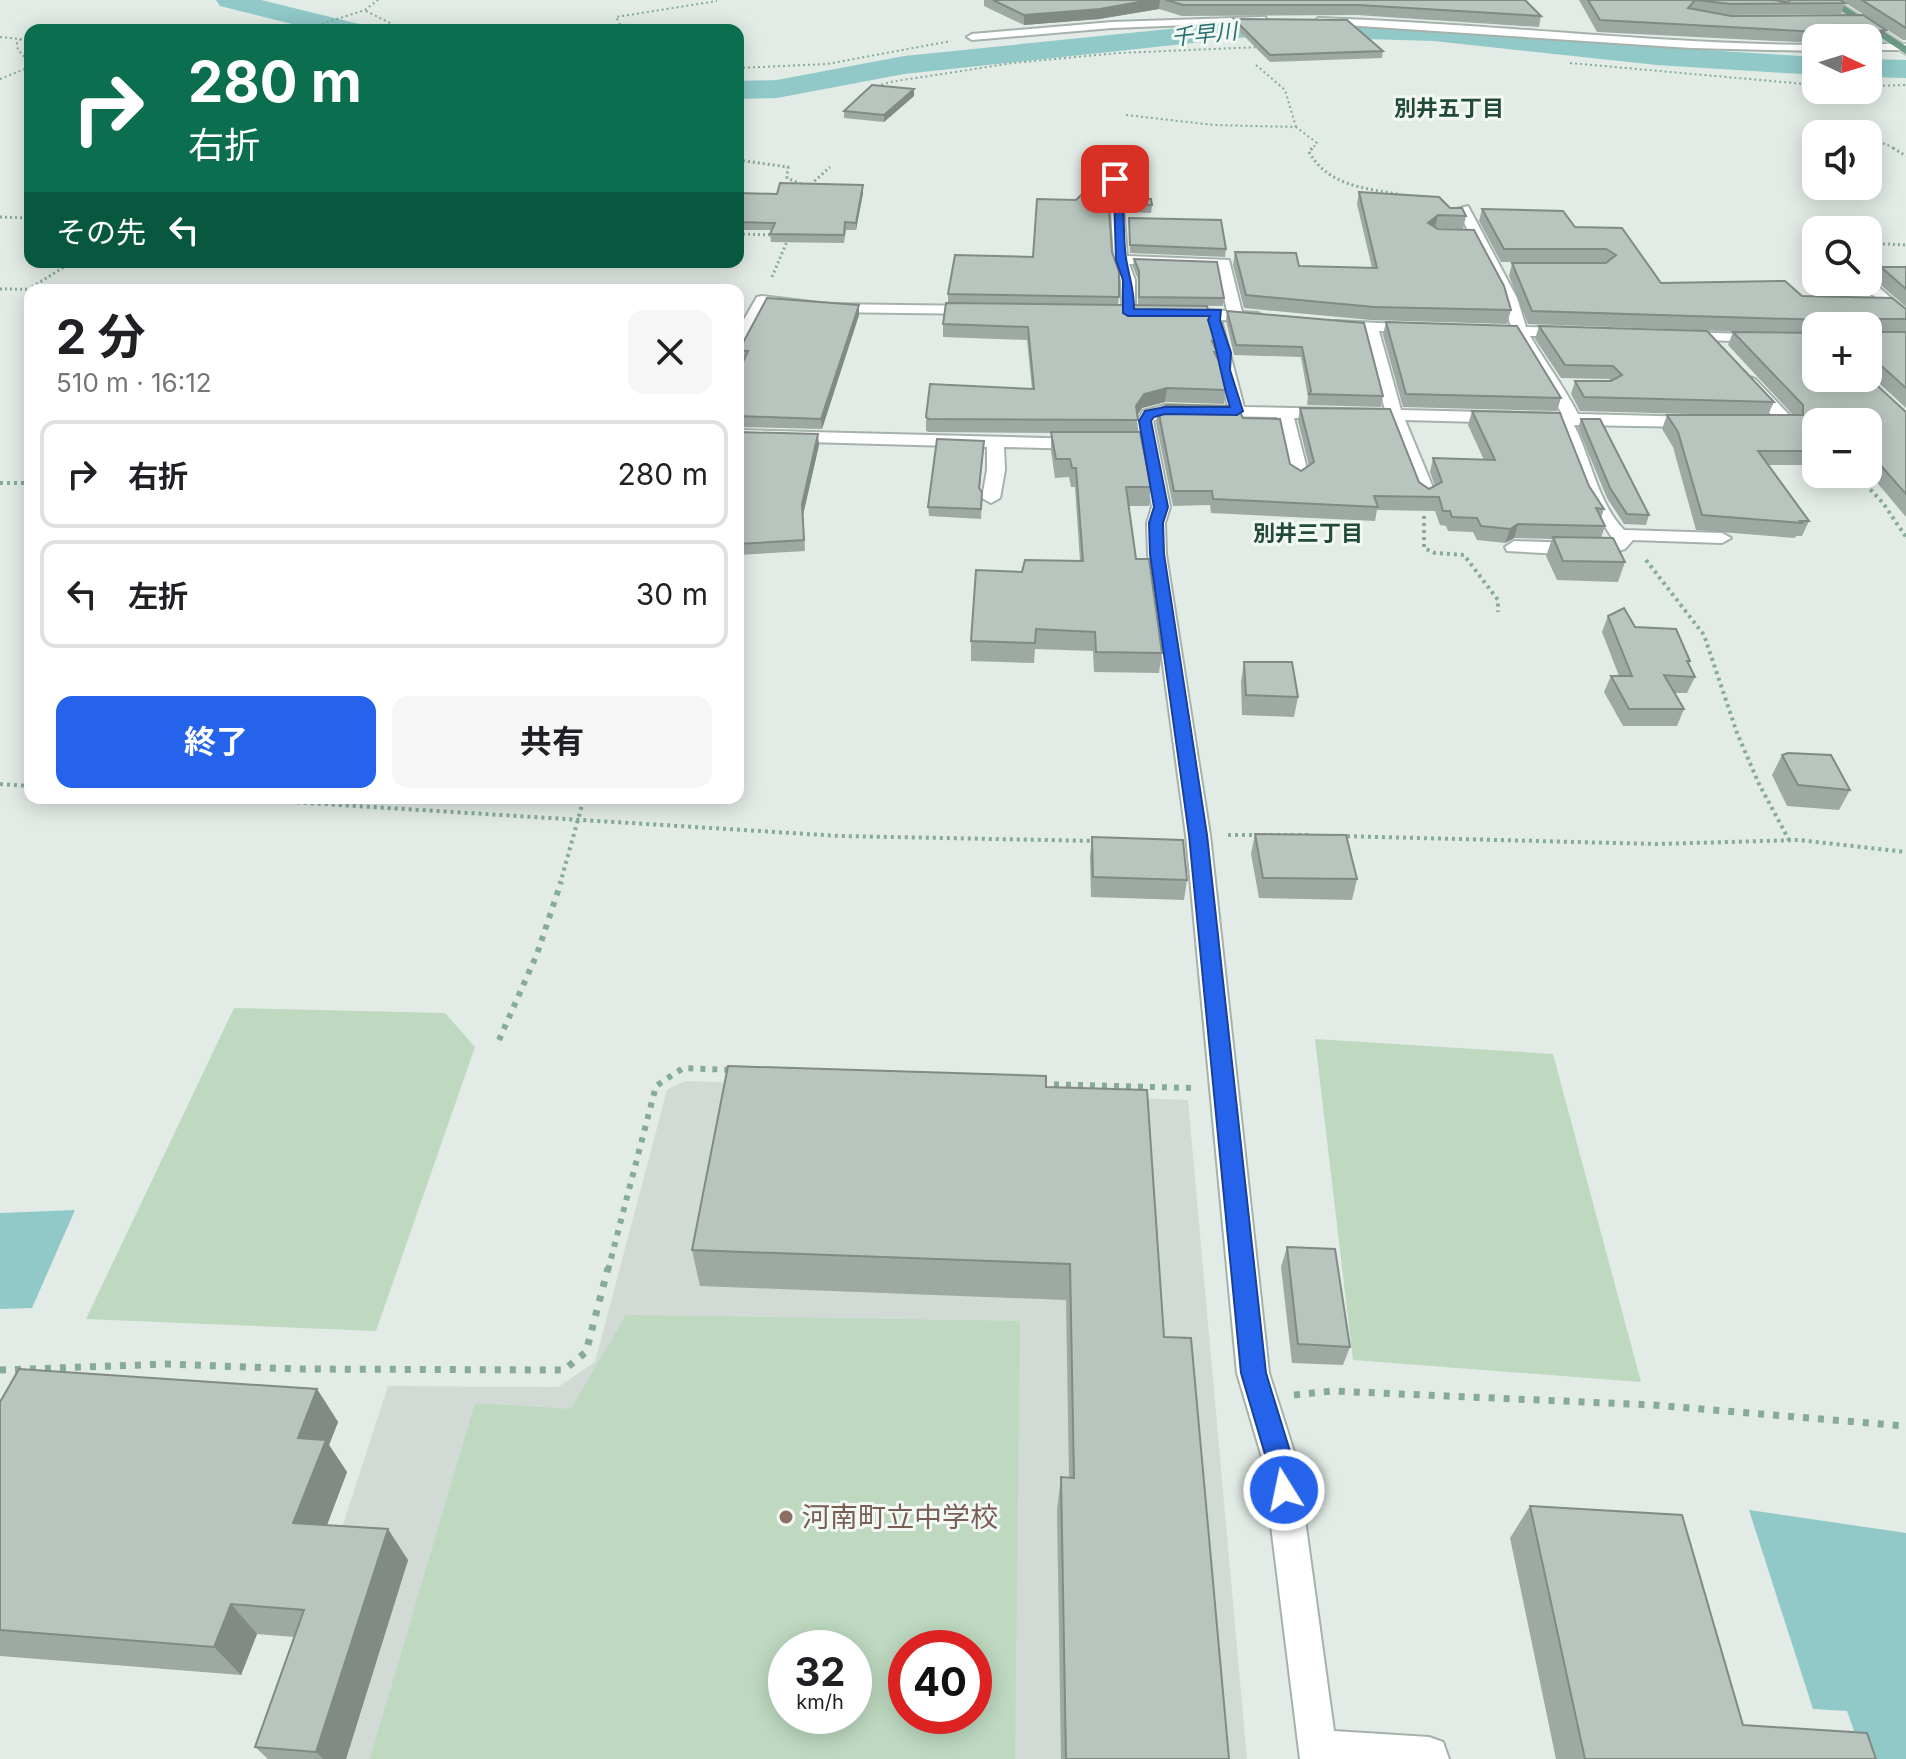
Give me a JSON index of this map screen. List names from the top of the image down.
{
  "districts": ["別井五丁目", "別井三丁目"],
  "water": ["千早川"],
  "places": ["河南町立中学校"],
  "north": "right",
  "page": {
    "map_buttons": ["+", "−"],
    "turn": ["280 m", "右折"],
    "then": "その先",
    "heading": ["2 分", "510 m · 16:12"],
    "list": [
      {
        "name": "右折",
        "value": "280 m"
      },
      {
        "name": "左折",
        "value": "30 m"
      }
    ],
    "buttons": ["終了", "共有"],
    "speed": "32 km/h",
    "limit": "40"
  }
}
